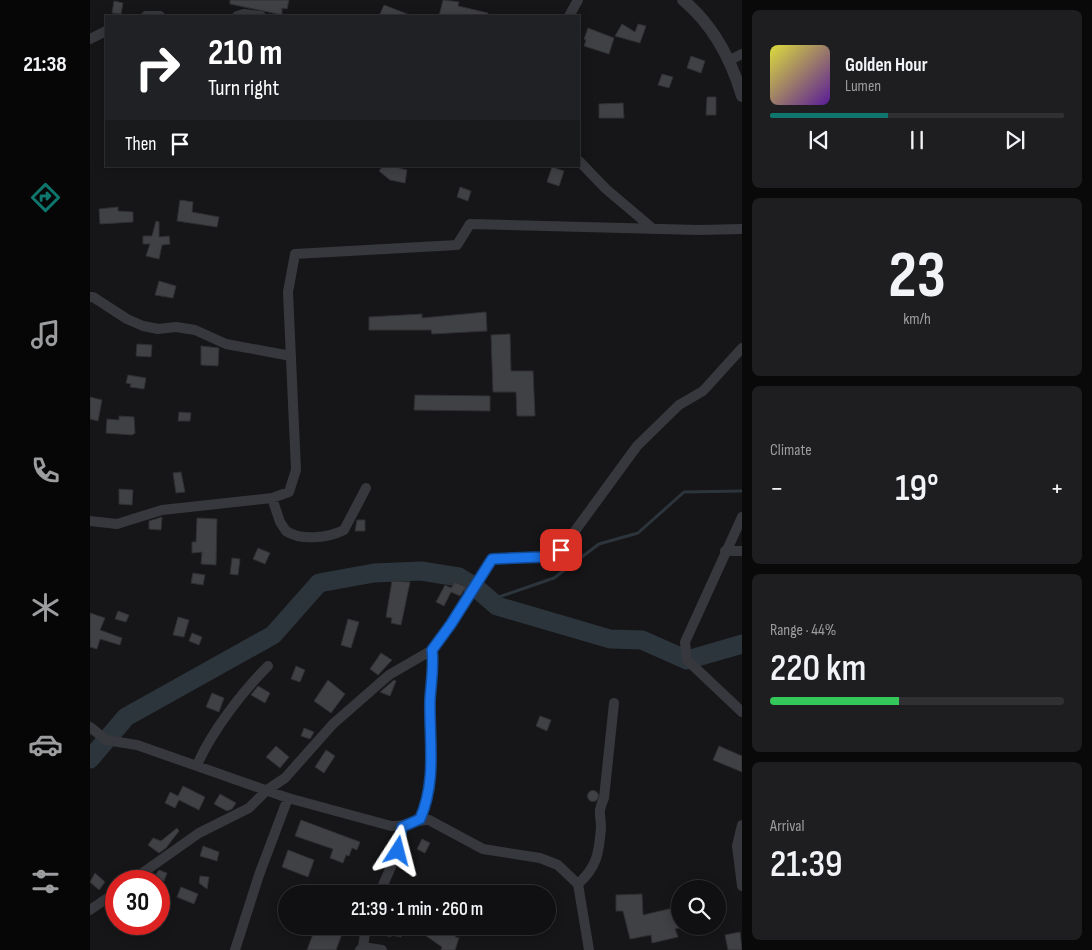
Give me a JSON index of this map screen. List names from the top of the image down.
{
  "page": {
    "tabs": "21:38",
    "turn": ["210 m", "Turn right"],
    "song": ["Golden Hour", "Lumen"],
    "then": "Then",
    "tile": [
      ["23", "km/h"],
      "Climate",
      ["Range · 44%", "220 km"],
      ["Arrival", "21:39"]
    ],
    "heat": ["−", "19°", "+"],
    "limit": "30",
    "trip": "21:39 · 1 min · 260 m"
  }
}
